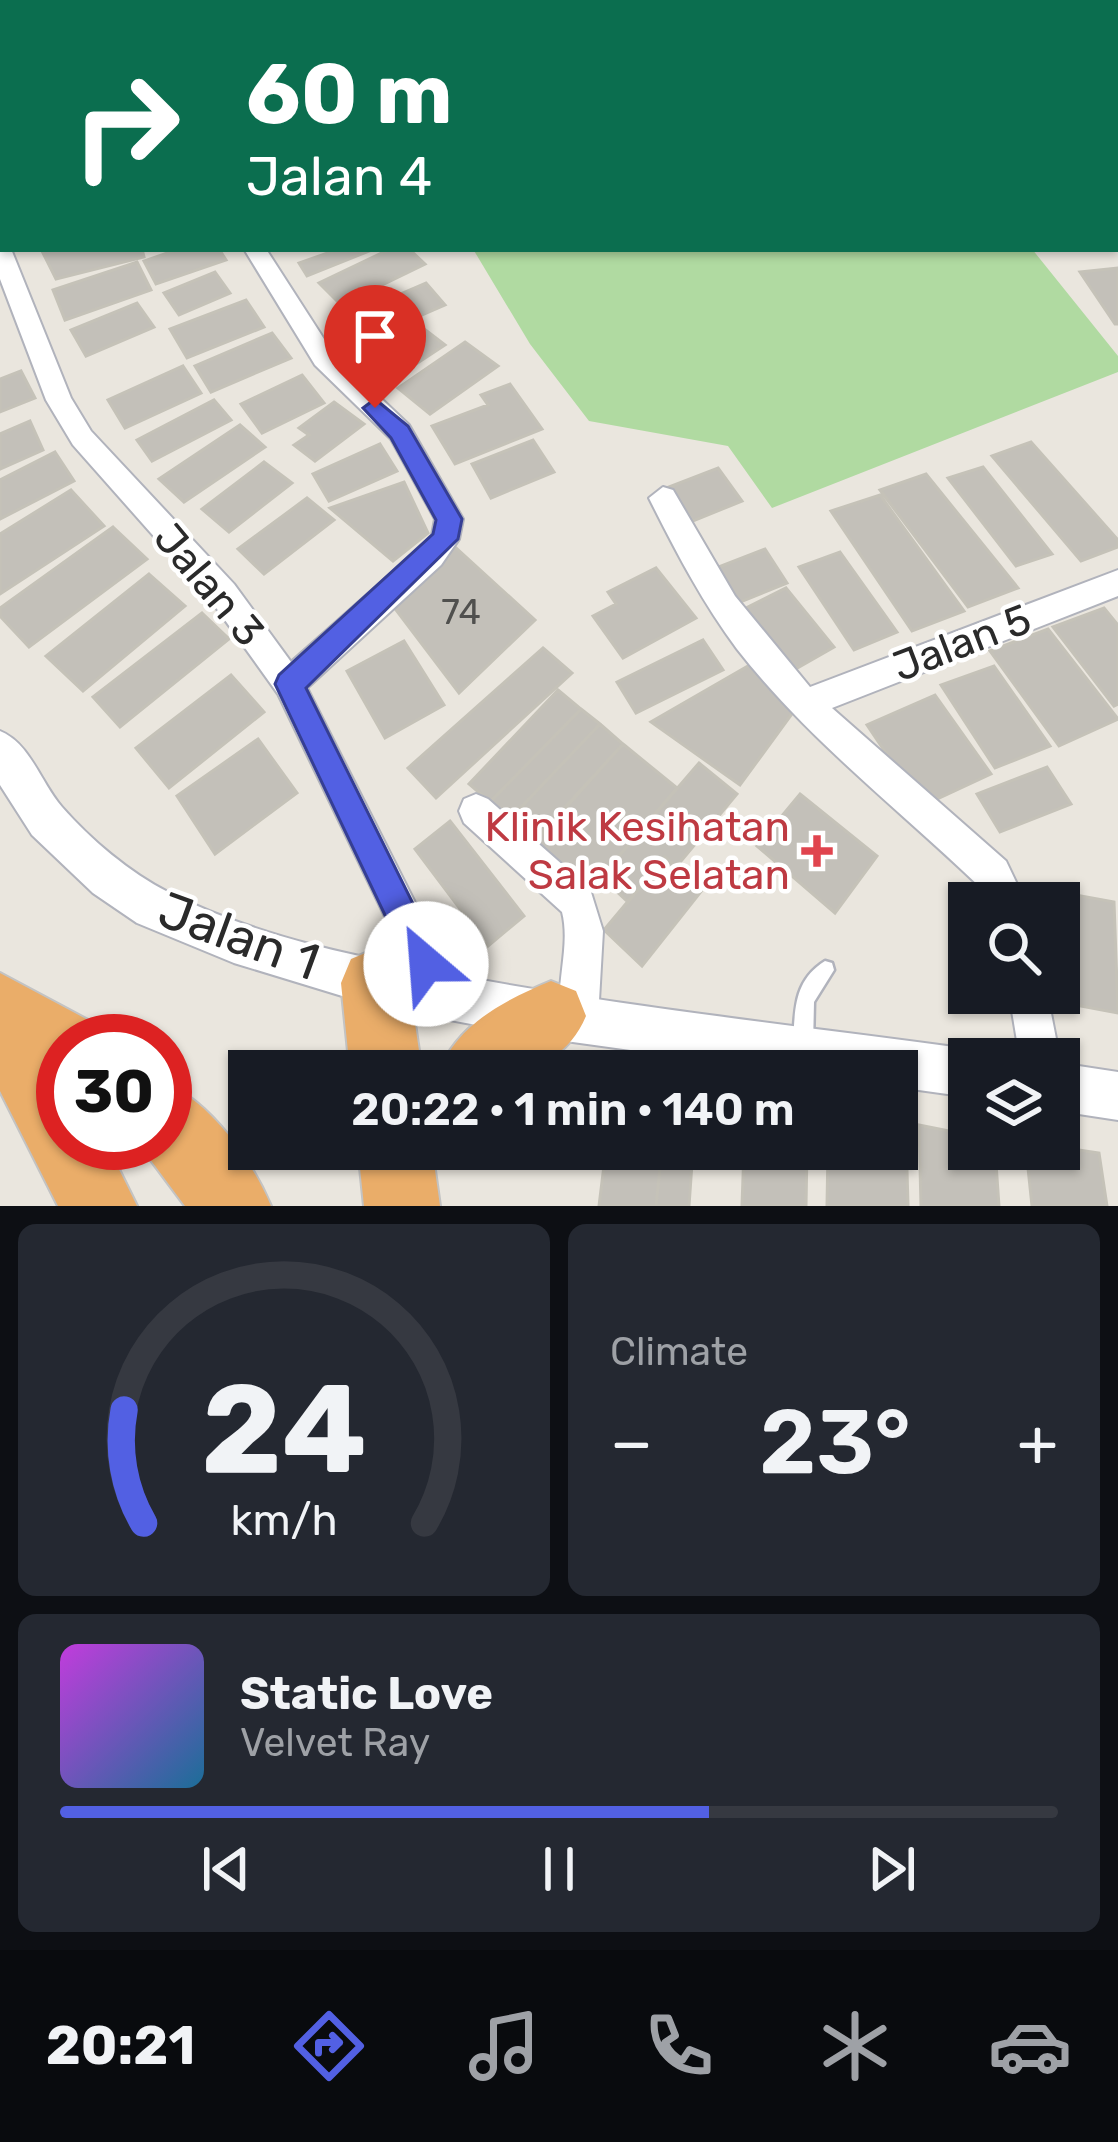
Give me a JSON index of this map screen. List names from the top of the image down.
{
  "streets": {
    "street": ["Jalan 3", "Jalan 5", "Jalan 1"]
  },
  "crossings": [
    ["Jalan 3", "Jalan 1"]
  ],
  "places": {
    "health": ["Klinik Kesihatan Salak Selatan"]
  },
  "house_numbers": ["74"],
  "page": {
    "turn": ["60 m", "Jalan 4"],
    "limit": "30",
    "trip": "20:22 · 1 min · 140 m",
    "tile": "Climate",
    "heat": ["−", "23°", "+"],
    "song": ["Static Love", "Velvet Ray"],
    "tabs": "20:21",
    "gauge": ["24", "km/h"]
  }
}
